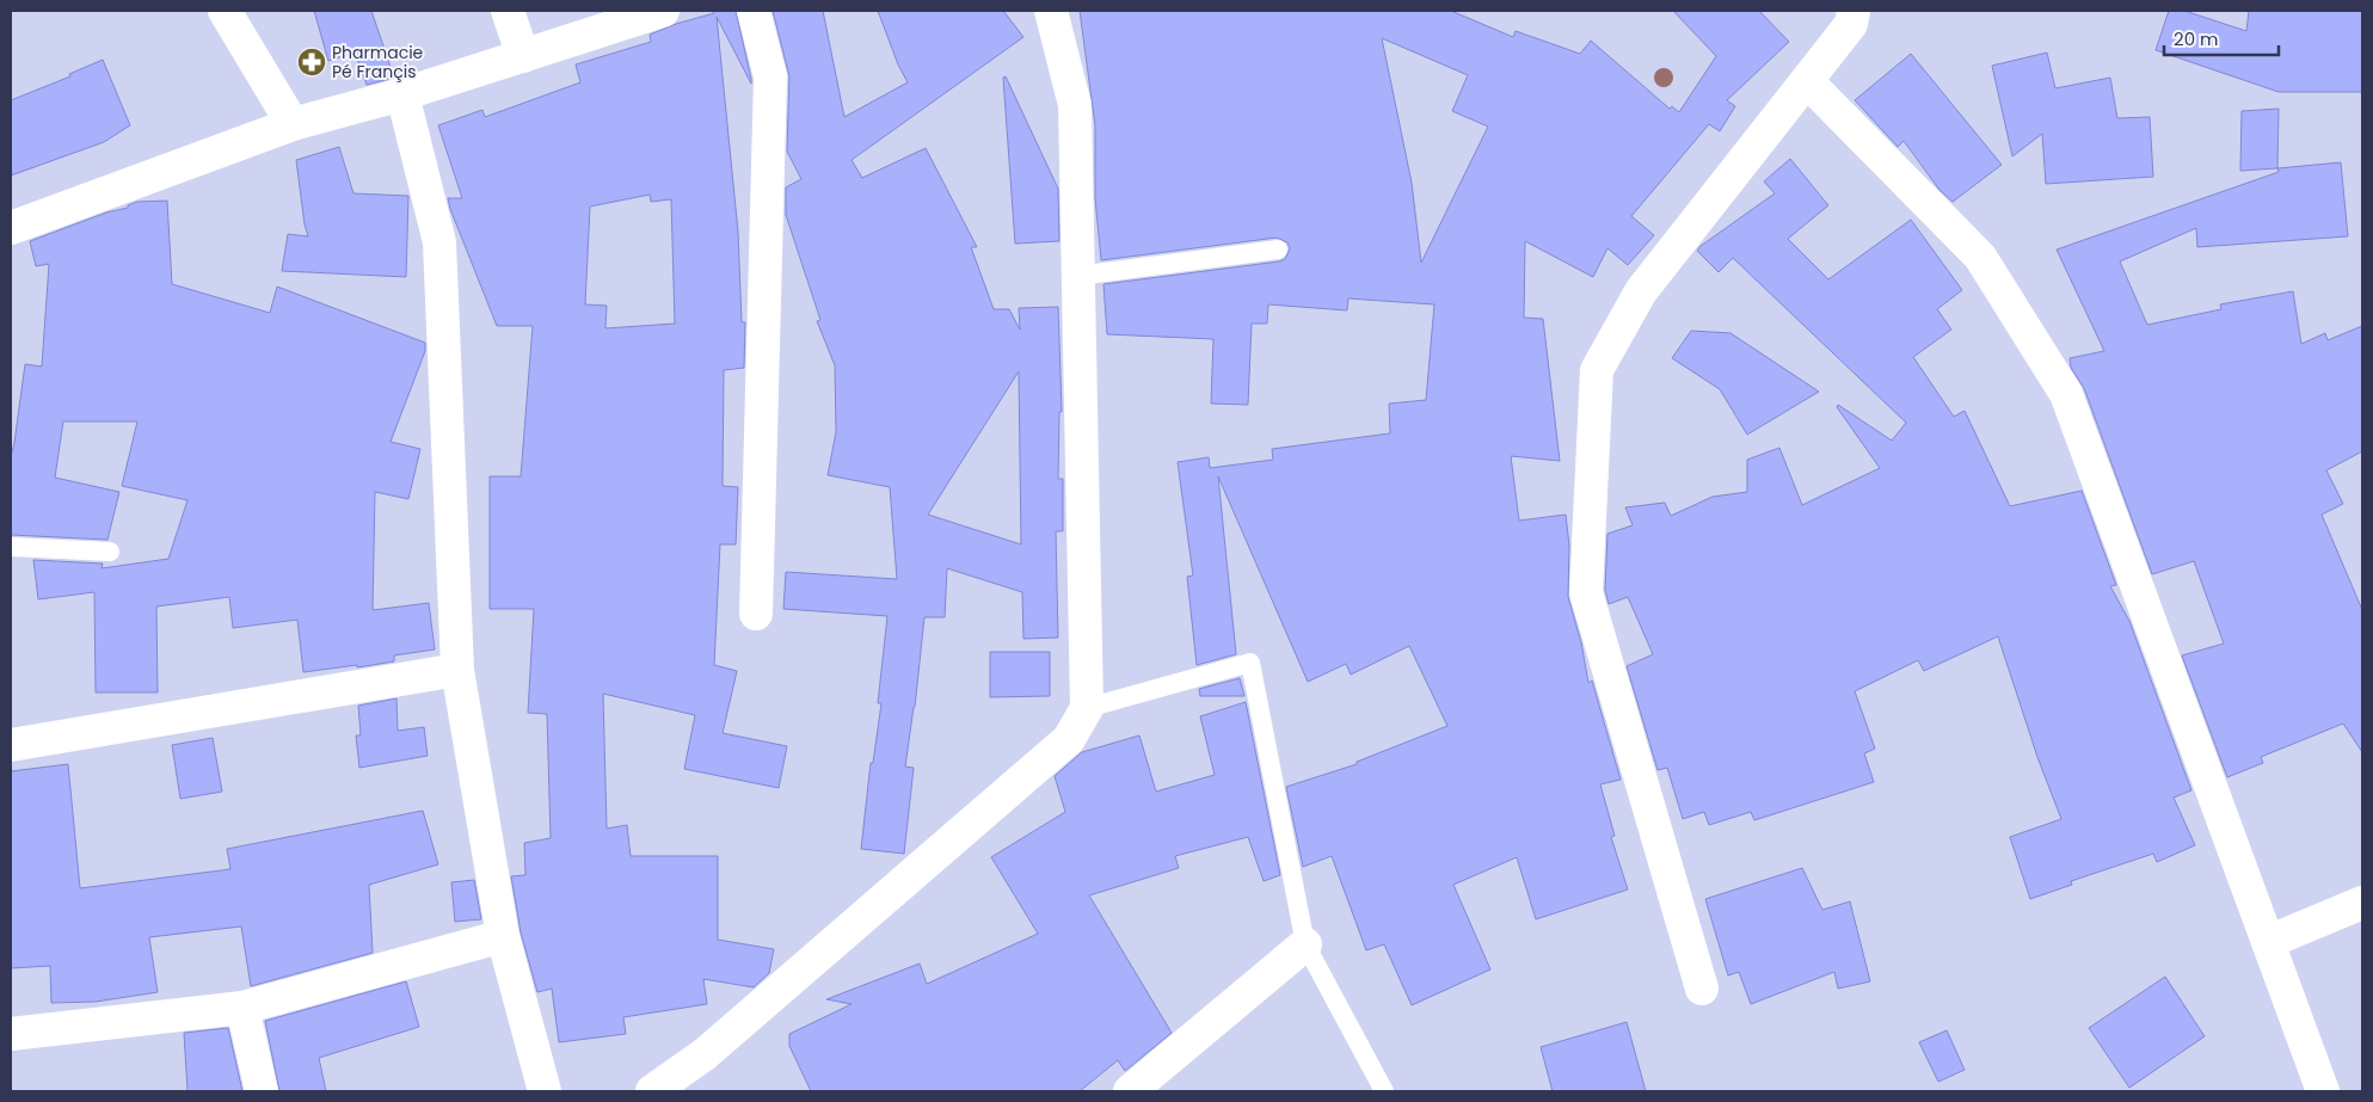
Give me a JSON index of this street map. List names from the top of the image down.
{
  "places": {
    "pharmacy": ["Pharmacie Pé Françis"]
  },
  "scale_bar": "20 m"
}
